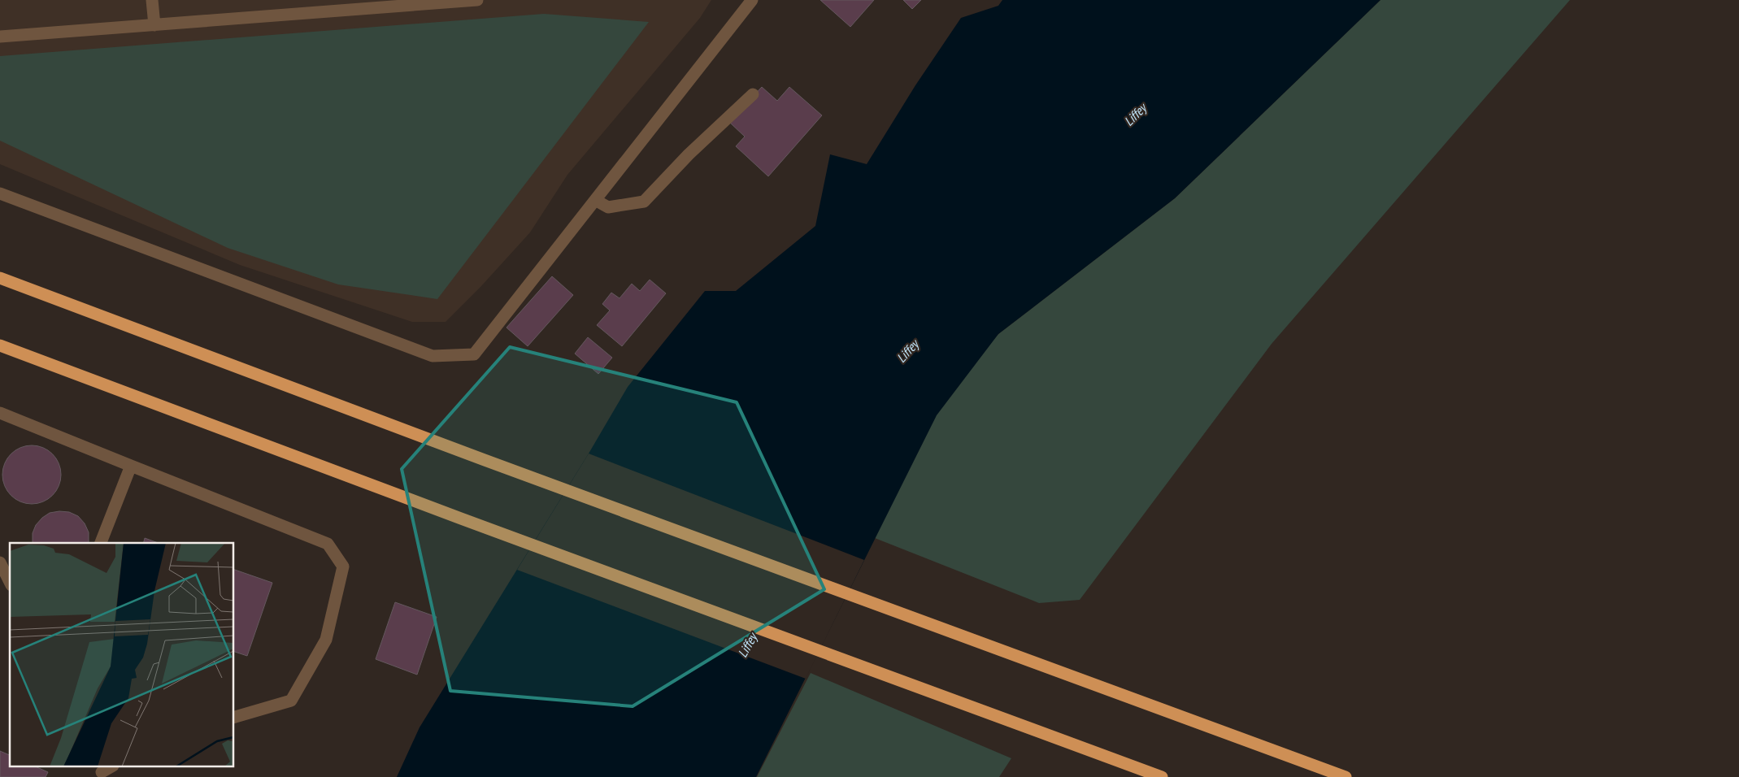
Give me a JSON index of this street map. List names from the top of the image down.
{
  "water": ["Liffey"]
}
